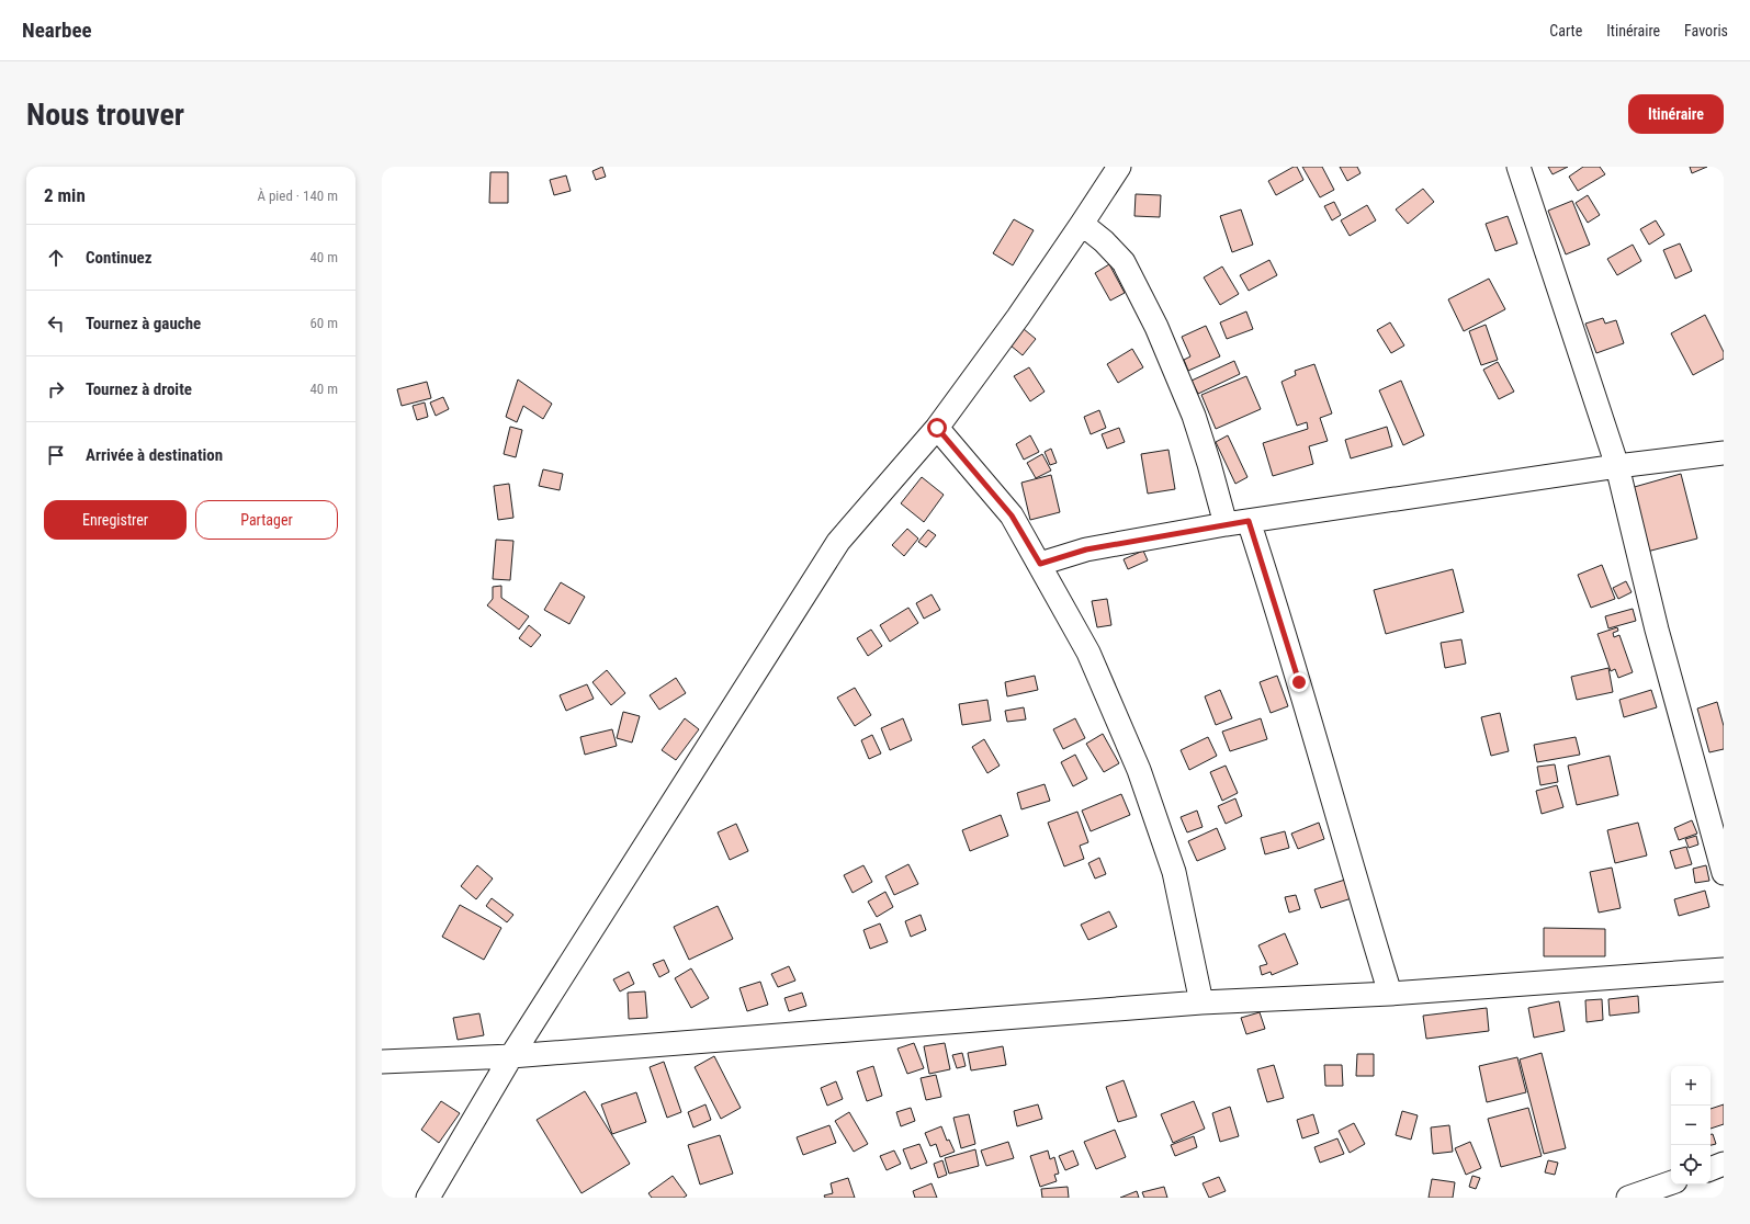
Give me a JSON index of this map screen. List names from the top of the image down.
{
  "page": {
    "header": "Nearbee",
    "nav": ["Carte", "Itinéraire", "Favoris"],
    "buttons": [
      "Itinéraire",
      ["Enregistrer", "Partager"]
    ],
    "title": "Nous trouver",
    "heading": ["2 min", "À pied · 140 m"],
    "list": [
      ["Continuez", "40 m"],
      ["Tournez à gauche", "60 m"],
      ["Tournez à droite", "40 m"],
      "Arrivée à destination"
    ],
    "map_buttons": ["+", "−"]
  }
}
